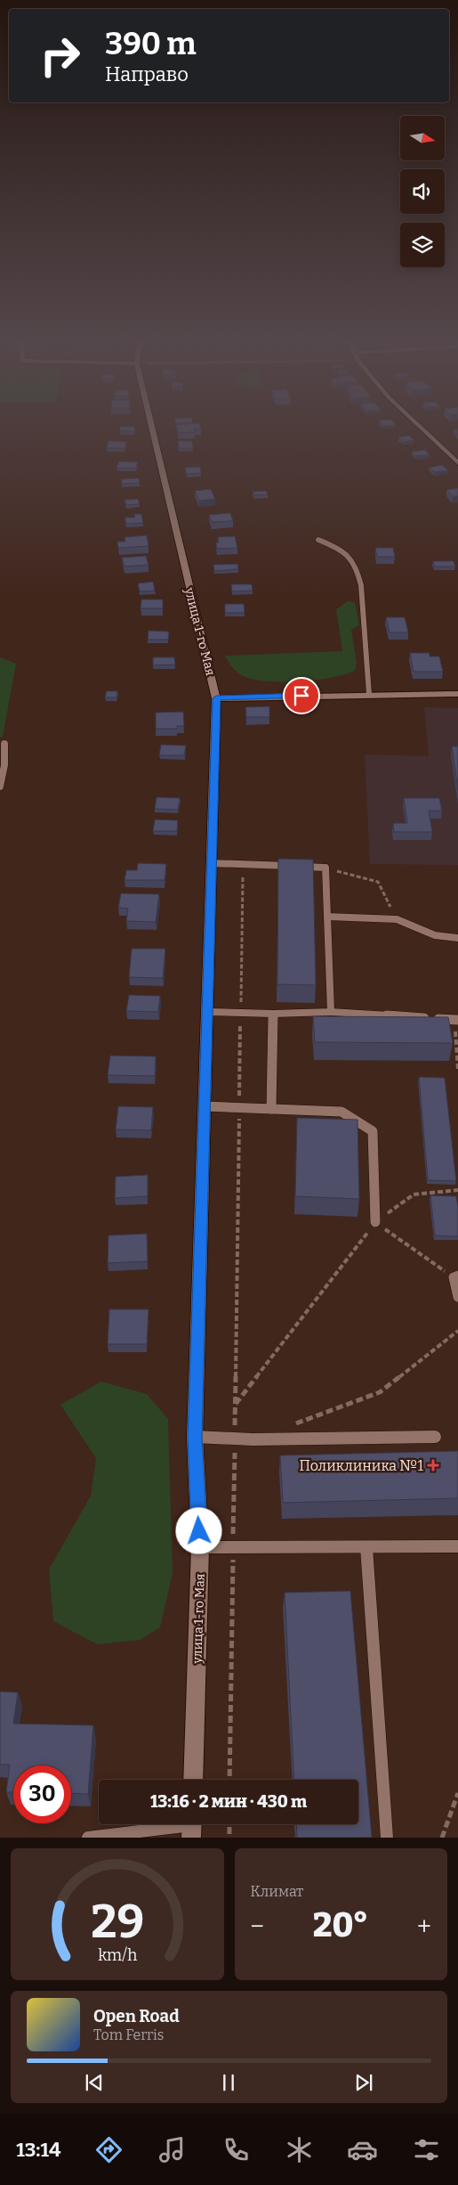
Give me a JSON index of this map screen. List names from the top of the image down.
{
  "streets": {
    "street": ["улица 1-го Мая"]
  },
  "places": {
    "health": ["Поликлиника №1"]
  },
  "north": "right",
  "page": {
    "turn": ["390 m", "Направо"],
    "limit": "30",
    "trip": "13:16 · 2 мин · 430 m",
    "tile": "Климат",
    "heat": ["−", "20°", "+"],
    "song": ["Open Road", "Tom Ferris"],
    "tabs": "13:14",
    "gauge": ["29", "km/h"]
  }
}
